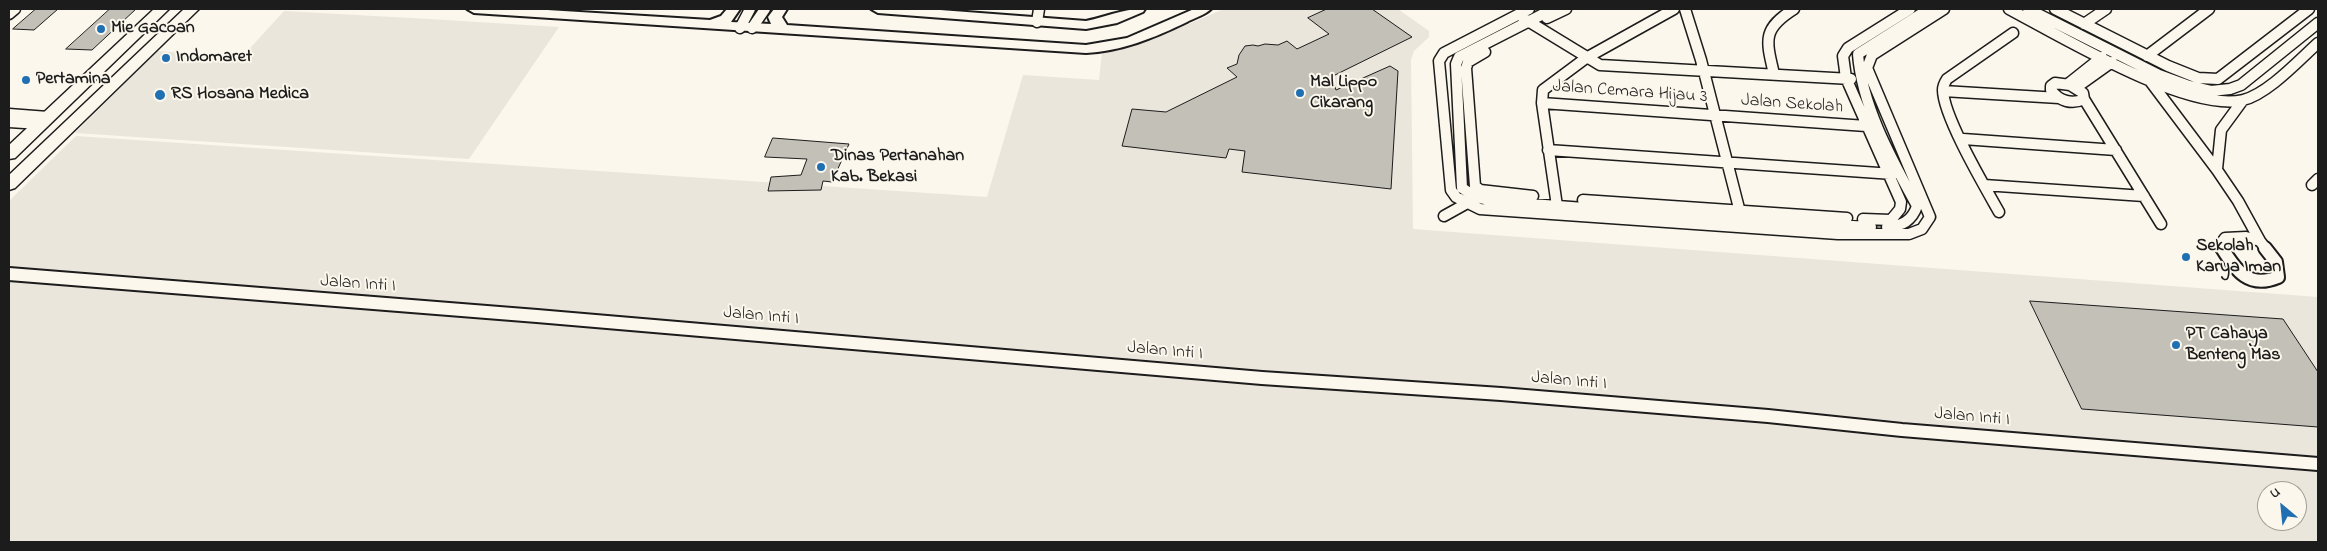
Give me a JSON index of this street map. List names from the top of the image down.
{
  "streets": {
    "street": ["Jalan Cemara Hijau 3", "Jalan Sekolah", "Jalan Inti I"]
  },
  "crossings": [
    ["Jalan Cemara Hijau 3", "Jalan Sekolah"]
  ],
  "places": [
    "Mie Gacoan",
    "Indomaret",
    "Pertamina",
    "Mal Lippo Cikarang",
    "RS Hosana Medica",
    "Dinas Pertanahan Kab. Bekasi",
    "Sekolah Karya Iman",
    "PT Cahaya Benteng Mas"
  ],
  "north": "top left"
}
